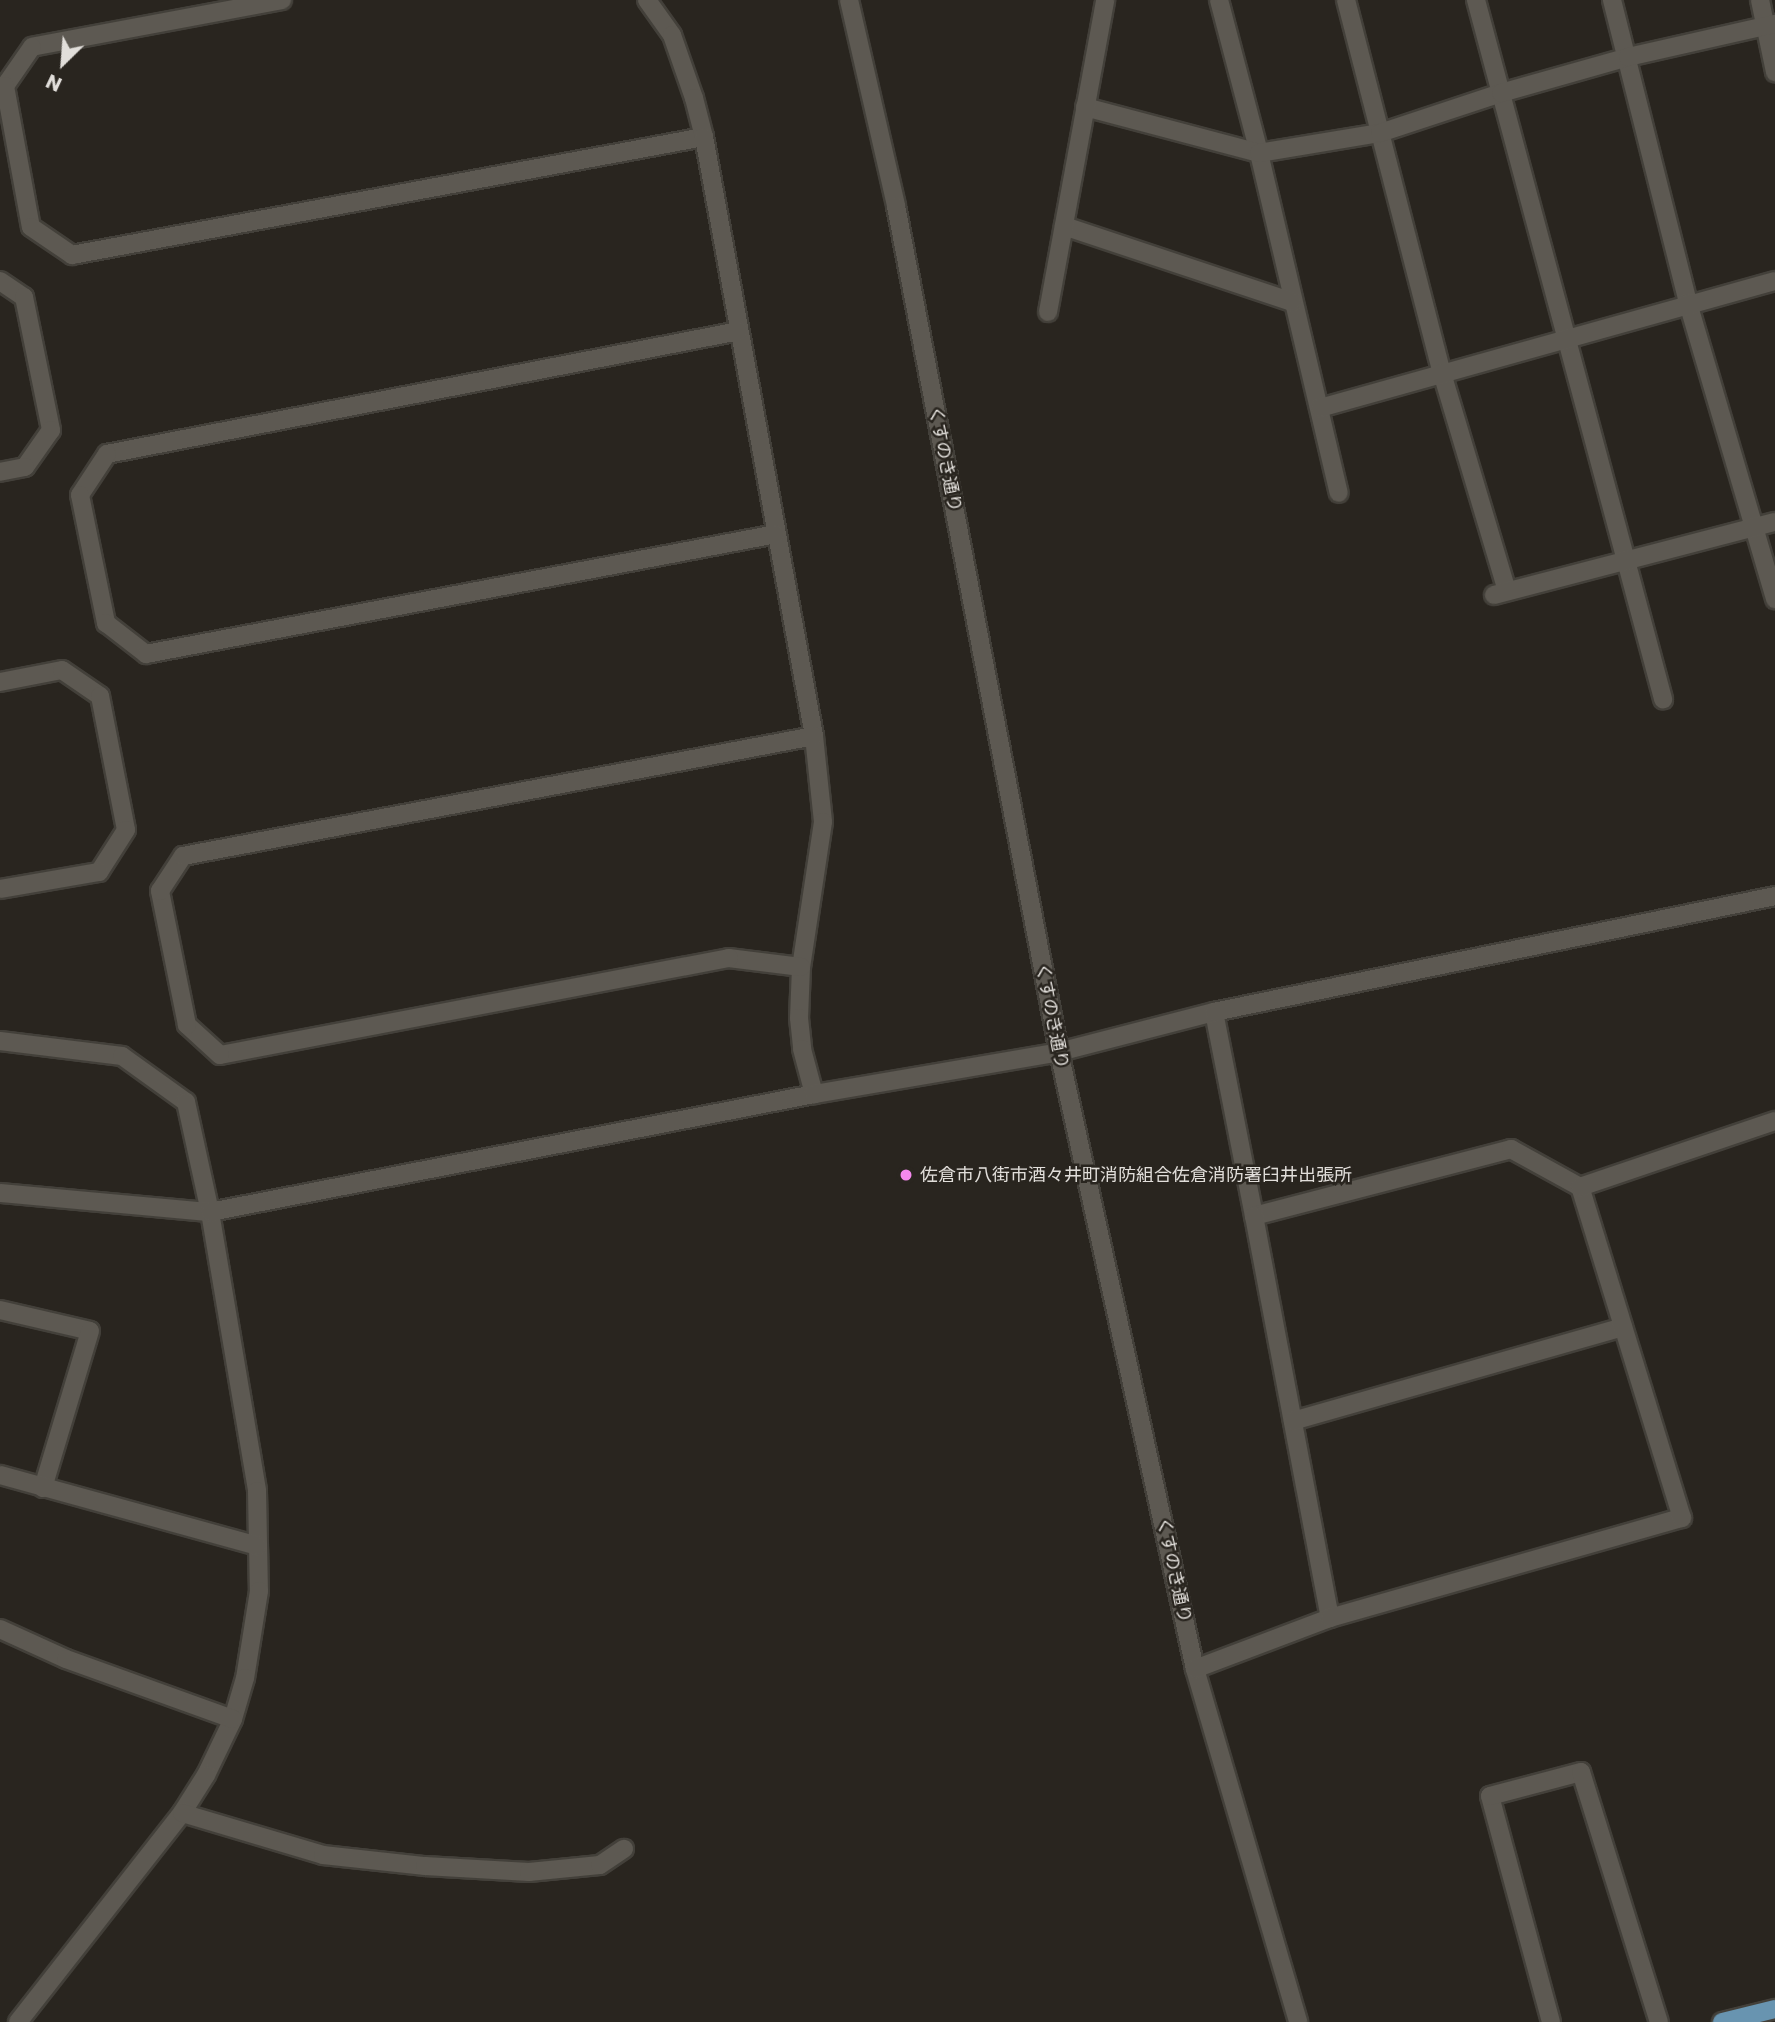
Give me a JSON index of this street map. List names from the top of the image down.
{
  "streets": {
    "street": ["くすのき通り"]
  },
  "places": ["佐倉市八街市酒々井町消防組合佐倉消防署臼井出張所"],
  "north": "bottom left"
}
